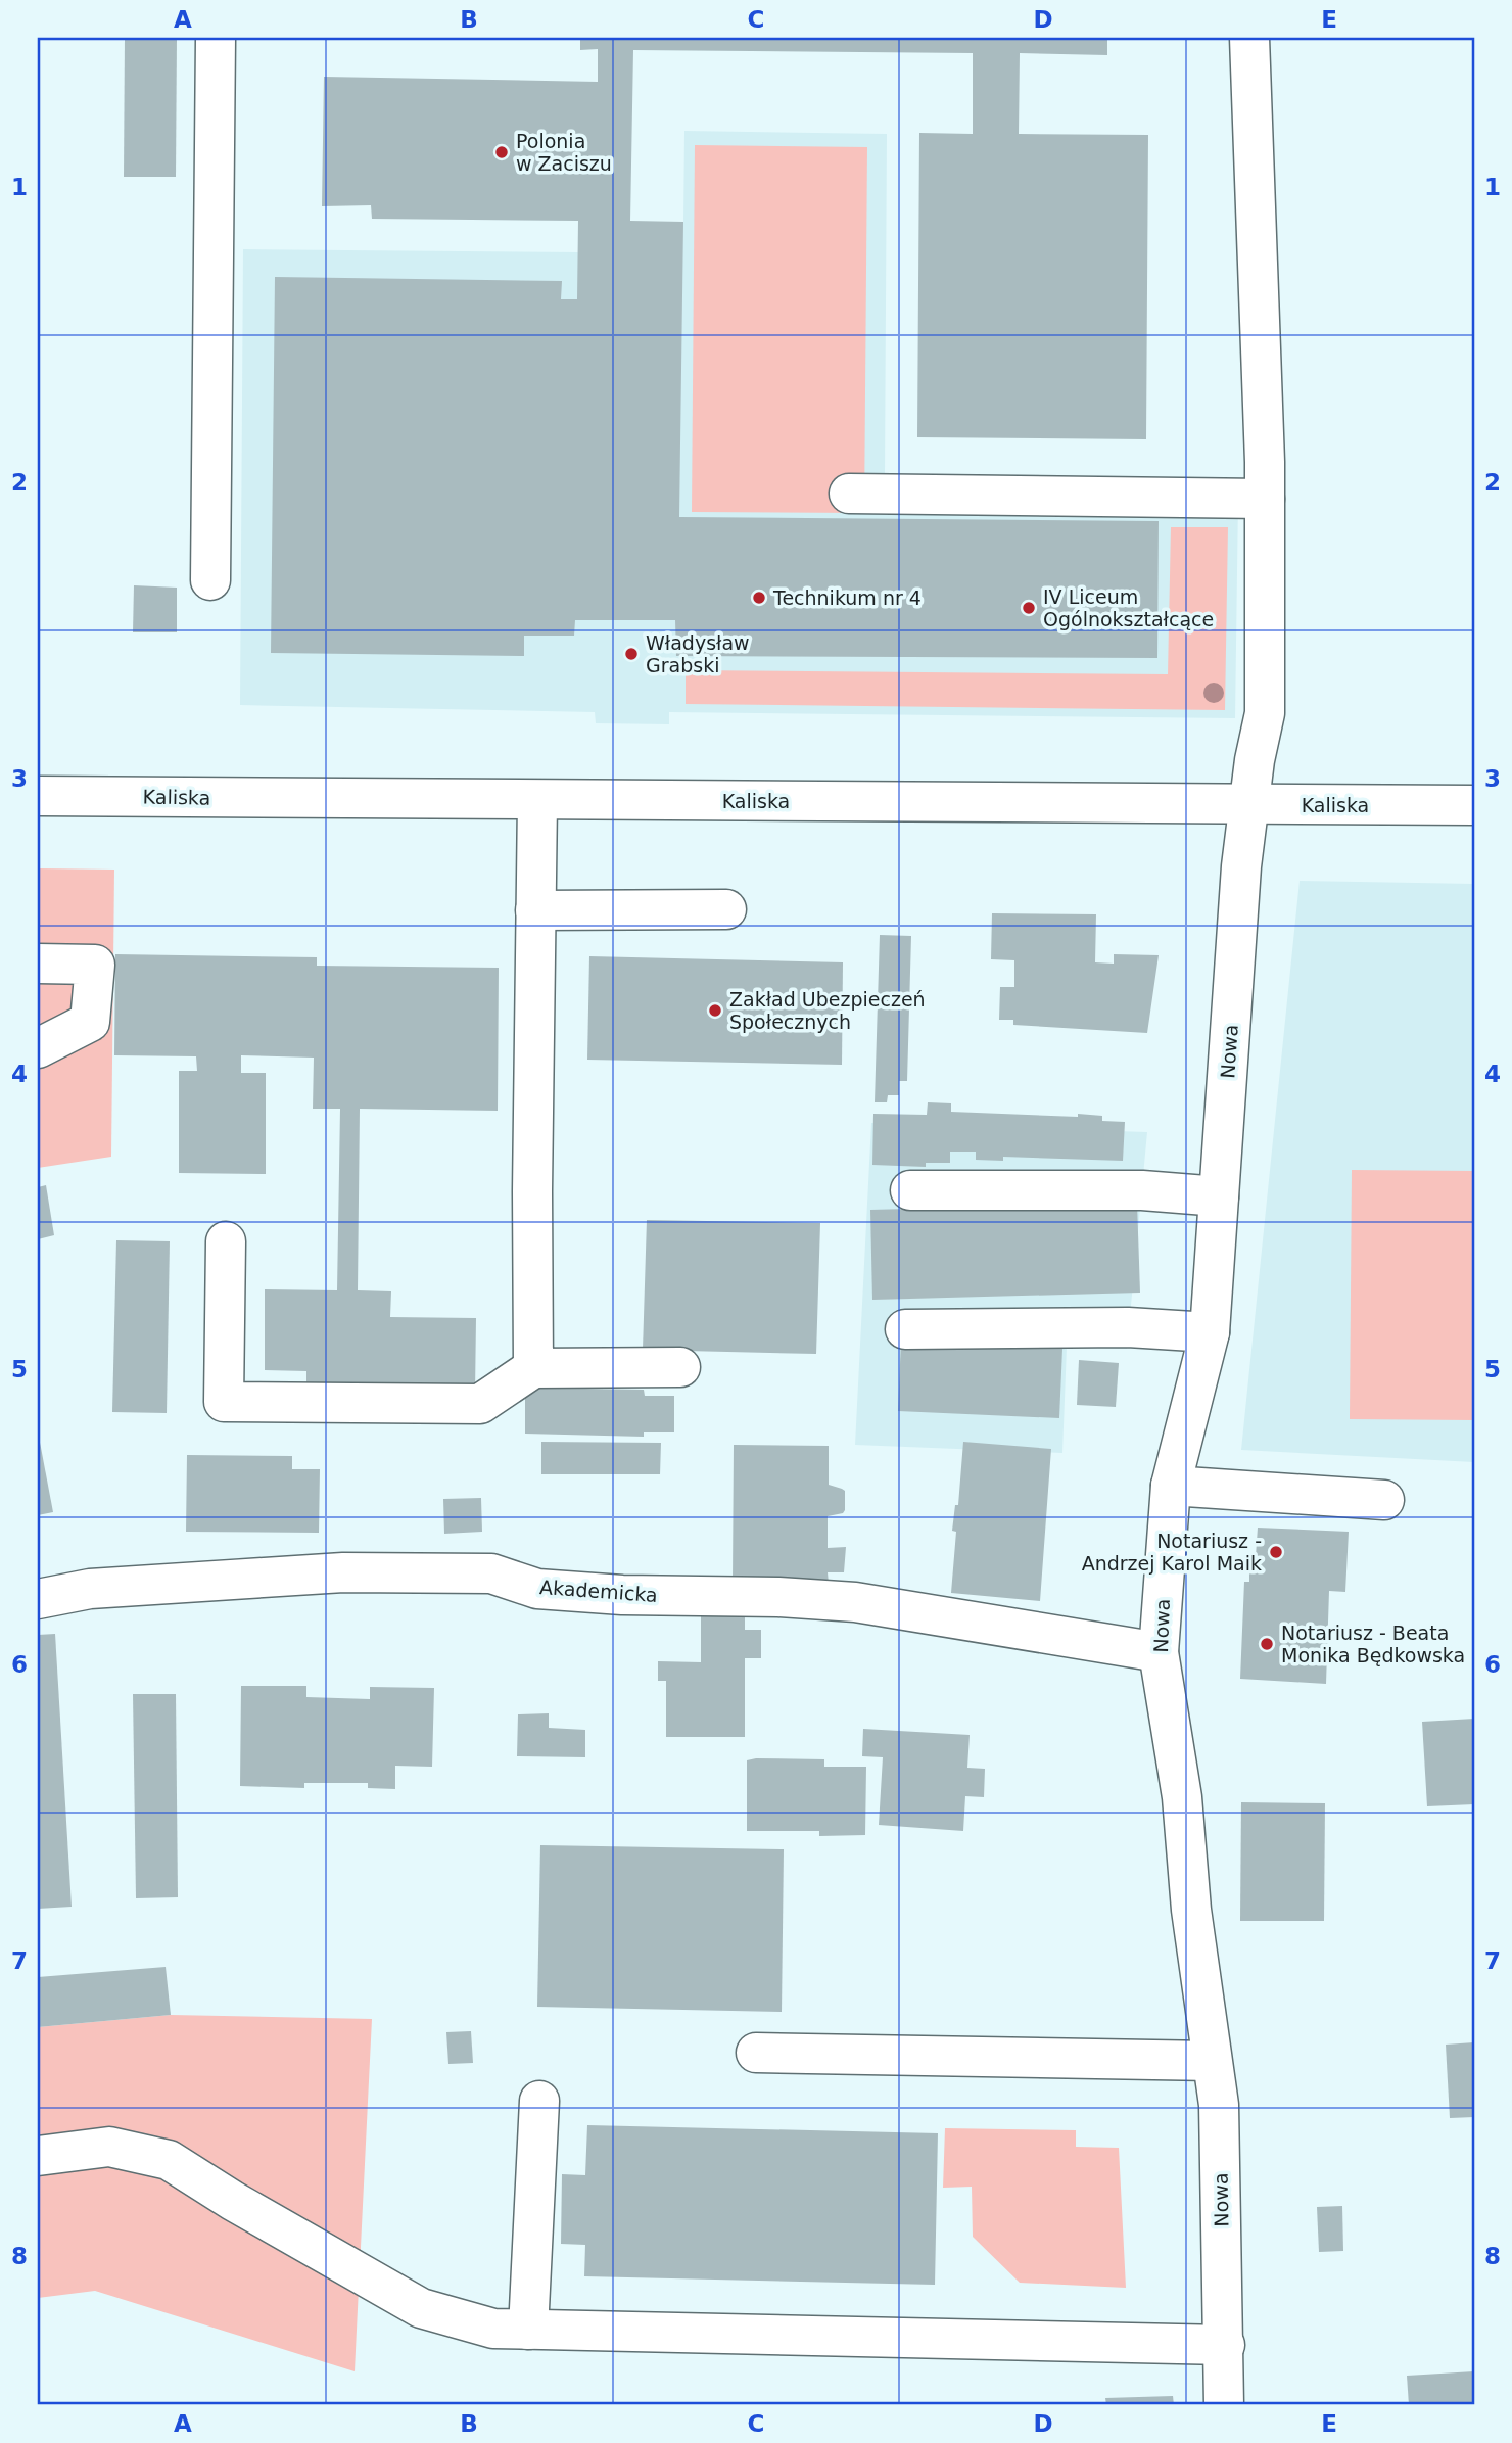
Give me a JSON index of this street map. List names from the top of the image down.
{
  "streets": {
    "street": ["Kaliska", "Nowa", "Akademicka"]
  },
  "crossings": [
    ["Kaliska", "Nowa"],
    ["Nowa", "Akademicka"]
  ],
  "places": [
    "Polonia w Zaciszu",
    "Technikum nr 4",
    "IV Liceum Ogólnokształcące",
    "Władysław Grabski",
    "Zakład Ubezpieczeń Społecznych",
    "Notariusz - Andrzej Karol Maik",
    "Notariusz - Beata Monika Będkowska"
  ],
  "grid": {
    "columns": [
      "A",
      "B",
      "C",
      "D",
      "E"
    ],
    "rows": [
      "1",
      "2",
      "3",
      "4",
      "5",
      "6",
      "7",
      "8"
    ]
  }
}
